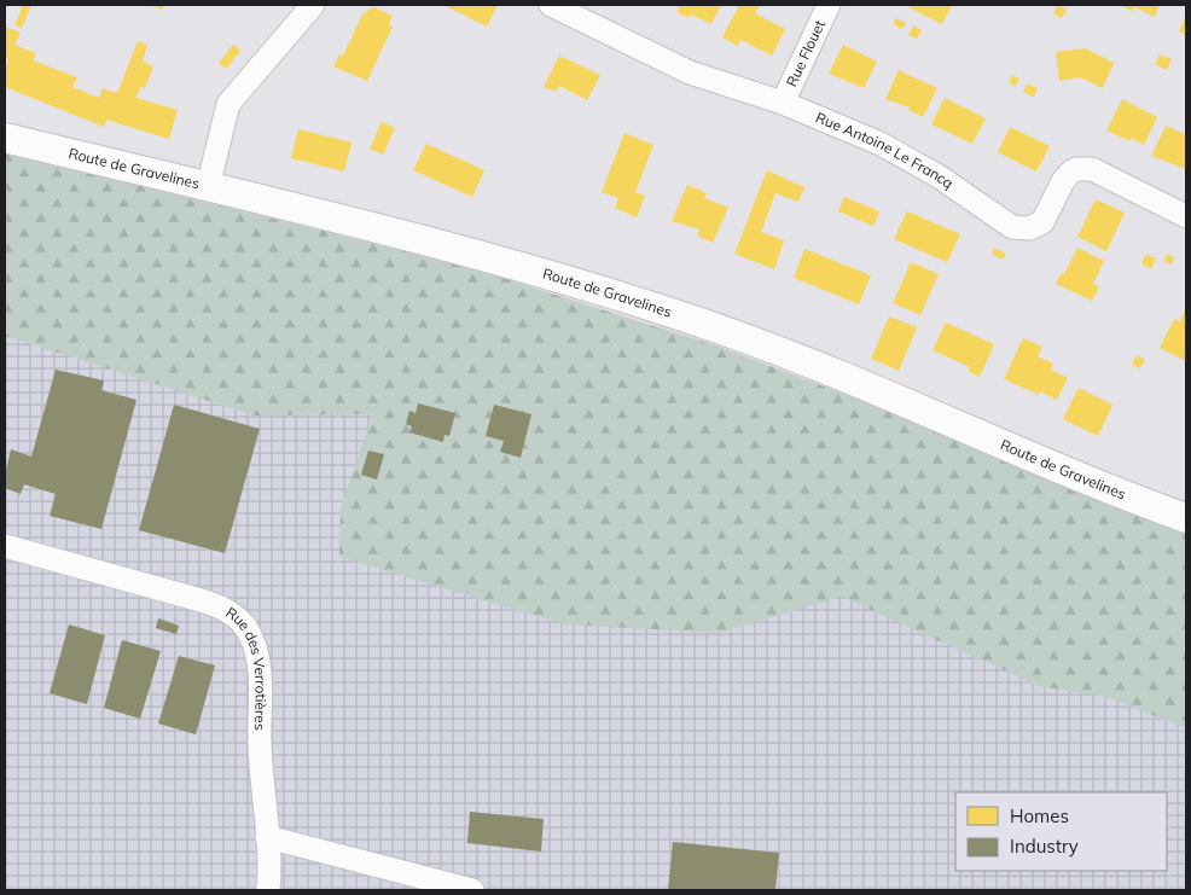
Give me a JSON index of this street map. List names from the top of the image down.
{
  "streets": {
    "main road": ["Route de Gravelines"],
    "street": ["Rue Flouet", "Rue Antoine Le Francq", "Rue des Verrotières"]
  },
  "crossings": [
    ["Rue Flouet", "Rue Antoine Le Francq"]
  ],
  "legend": ["Homes", "Industry"]
}
